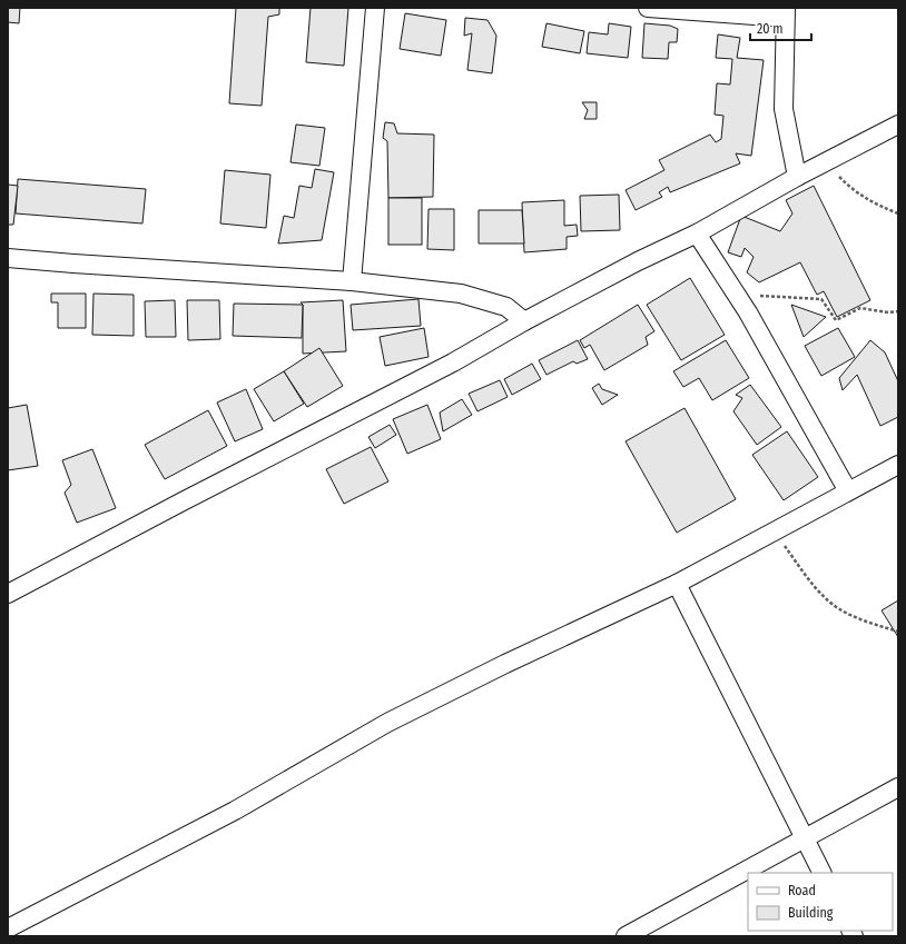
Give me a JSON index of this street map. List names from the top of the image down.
{
  "legend": ["Road", "Building"],
  "scale_bar": "20 m"
}
